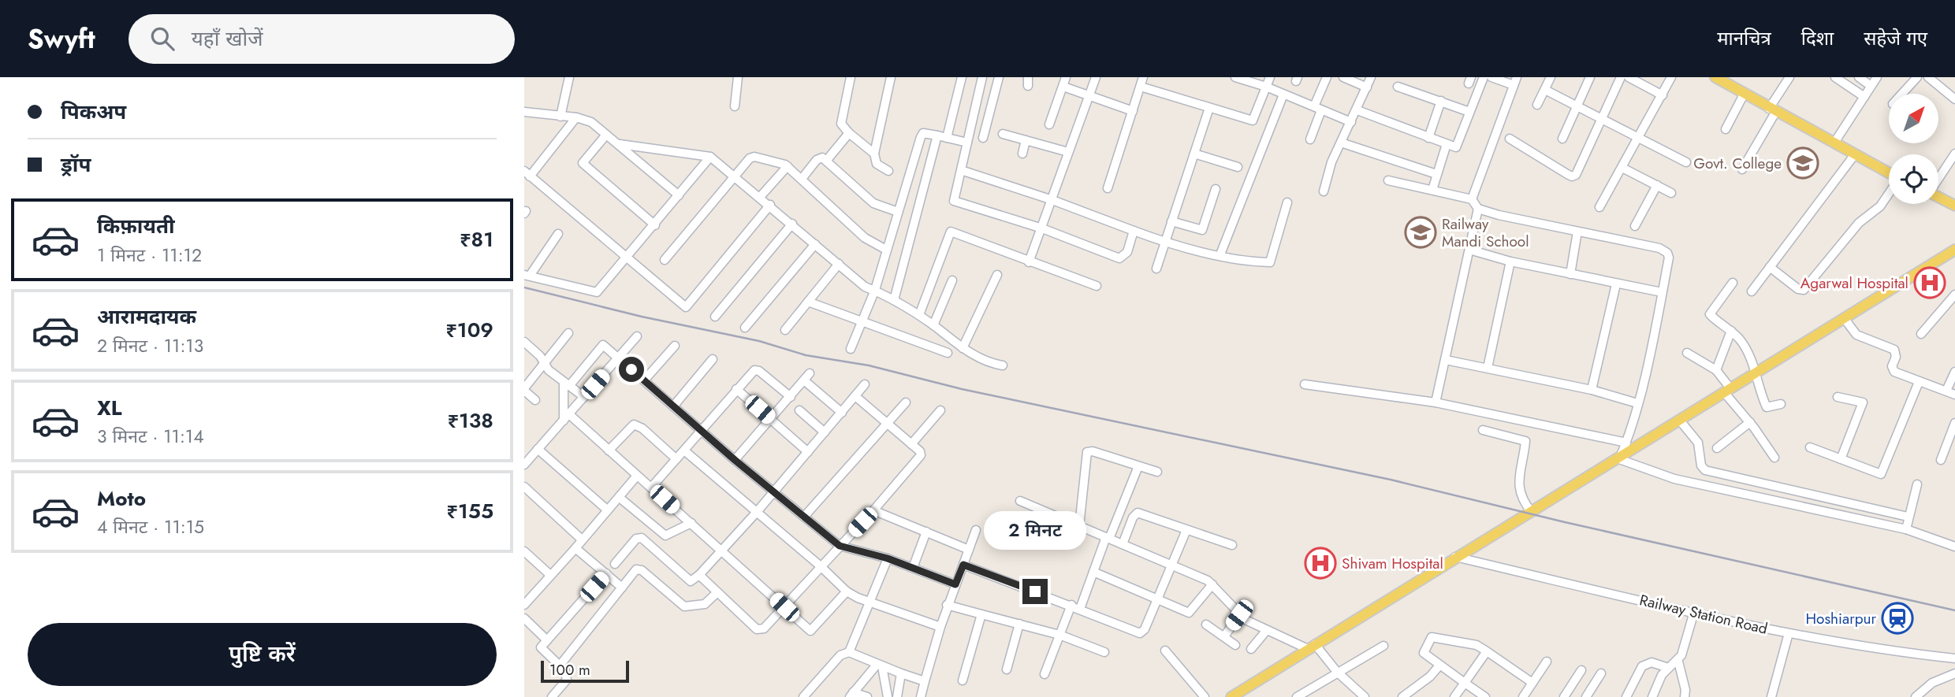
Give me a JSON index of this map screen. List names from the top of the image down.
{
  "streets": {
    "street": ["Railway Station Road"]
  },
  "places": {
    "school or university": ["Govt. College", "Railway Mandi School"],
    "hospital": ["Agarwal Hospital", "Shivam Hospital"],
    "station": ["Hoshiarpur"]
  },
  "scale_bar": "100 m",
  "north": "top right",
  "page": {
    "header": "Swyft",
    "search": "यहाँ खोजें",
    "nav": ["मानचित्र", "दिशा", "सहेजे गए"],
    "banner": ["पिकअप", "ड्रॉप"],
    "list": [
      {
        "name": "किफ़ायती",
        "note": "1 मिनट · 11:12",
        "value": "₹81"
      },
      {
        "name": "आरामदायक",
        "note": "2 मिनट · 11:13",
        "value": "₹109"
      },
      {
        "name": "XL",
        "note": "3 मिनट · 11:14",
        "value": "₹138"
      },
      {
        "name": "Moto",
        "note": "4 मिनट · 11:15",
        "value": "₹155"
      }
    ],
    "bubble": "2 मिनट",
    "buttons": "पुष्टि करें",
    "scale": "100 m"
  }
}
